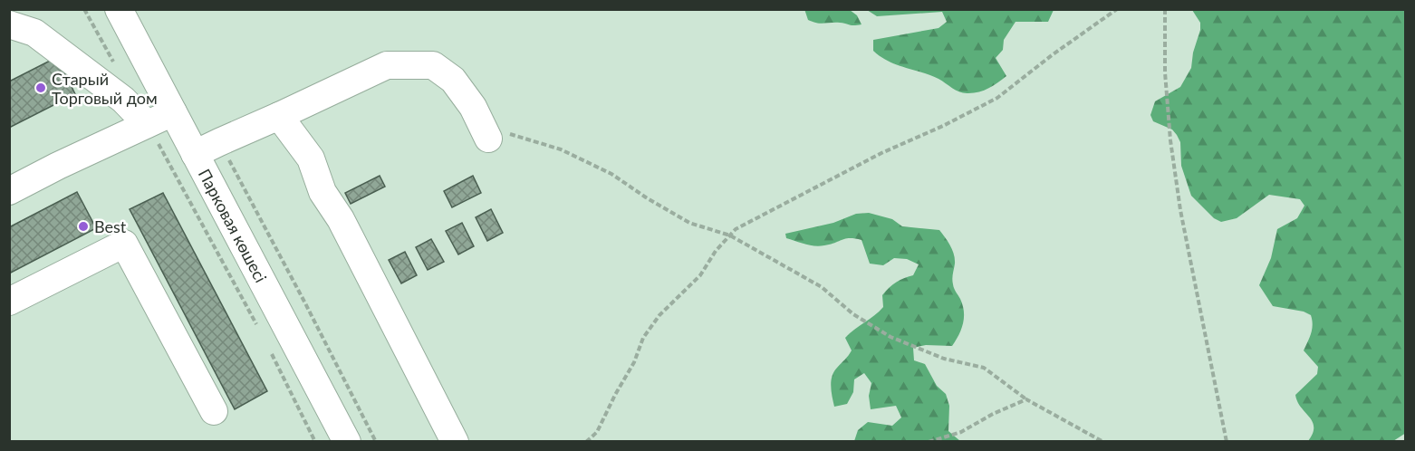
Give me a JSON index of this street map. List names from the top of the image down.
{
  "streets": {
    "street": ["Парковая көшесі"]
  },
  "places": ["Старый Торговый дом", "Best"]
}
